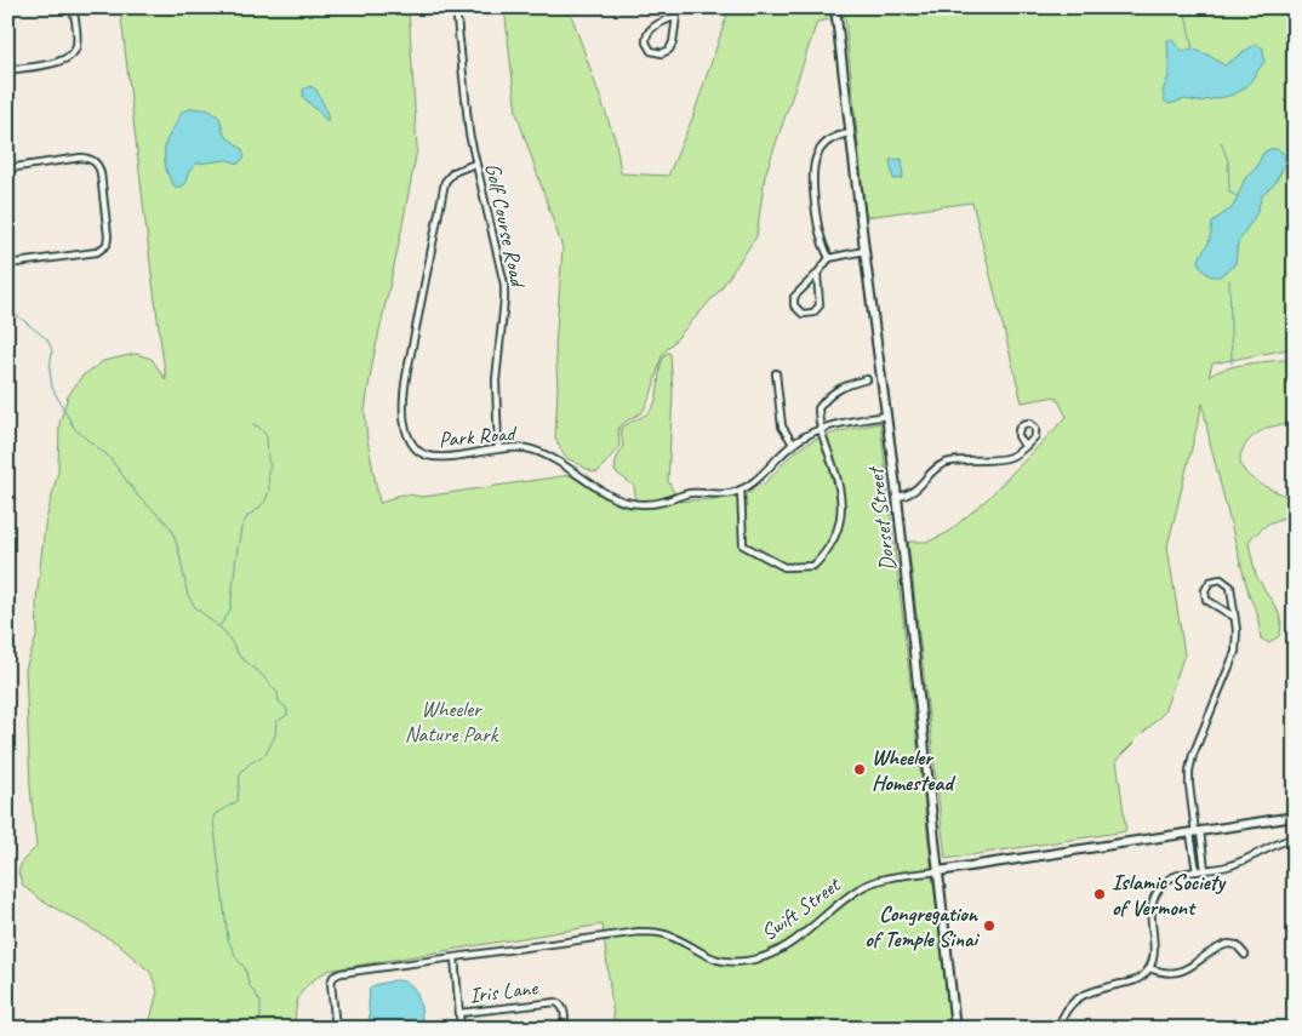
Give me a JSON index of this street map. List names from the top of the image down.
{
  "streets": {
    "street": [
      "Golf Course Road",
      "Park Road",
      "Dorset Street",
      "Swift Street",
      "Iris Lane"
    ]
  },
  "crossings": [
    ["Golf Course Road", "Park Road"],
    ["Park Road", "Dorset Street"],
    ["Dorset Street", "Swift Street"]
  ],
  "parks": ["Wheeler Nature Park"],
  "places": ["Wheeler Homestead", "Islamic Society of Vermont", "Congregation of Temple Sinai"]
}
